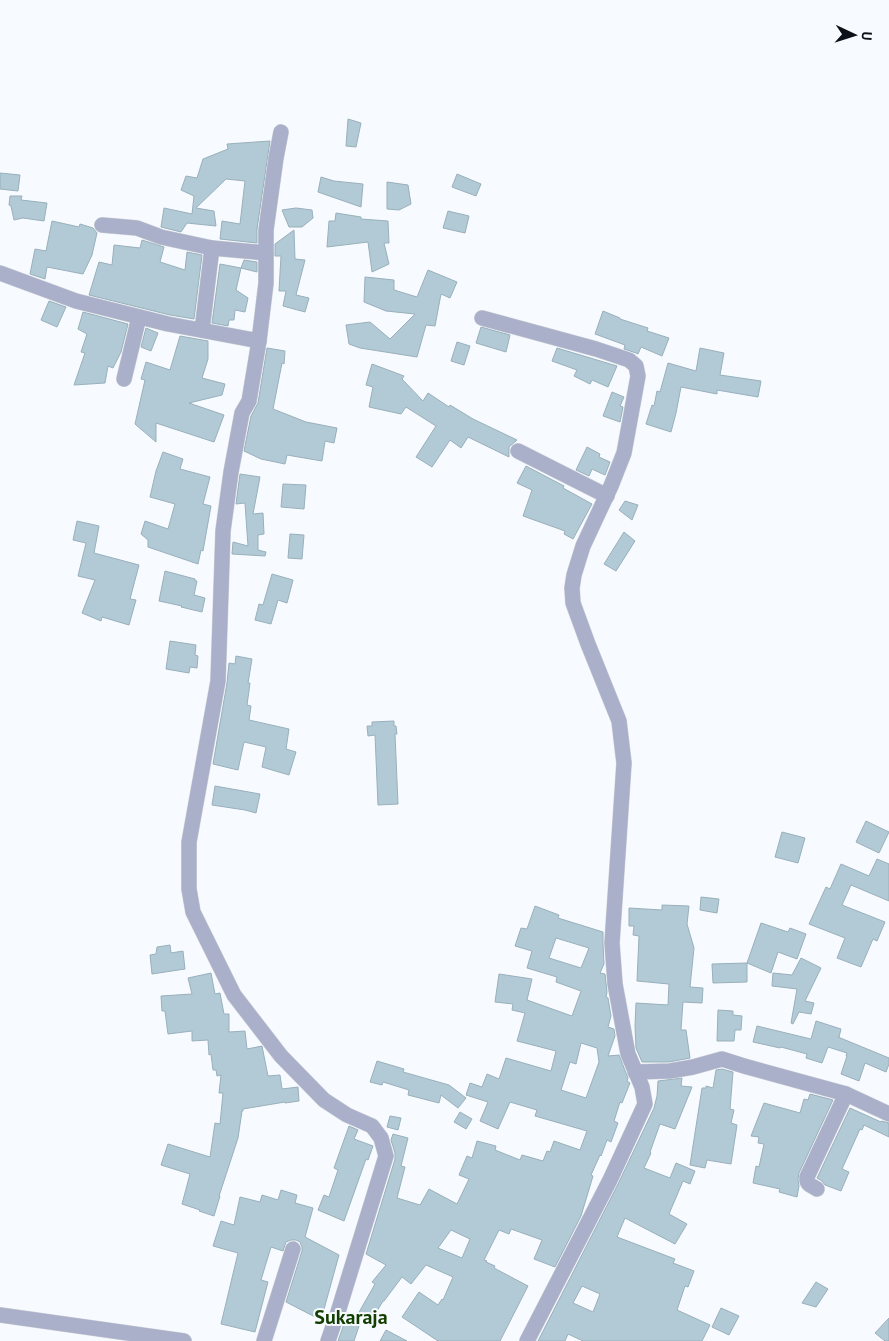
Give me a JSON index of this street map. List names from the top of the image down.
{
  "districts": ["Sukaraja"],
  "north": "right"
}
